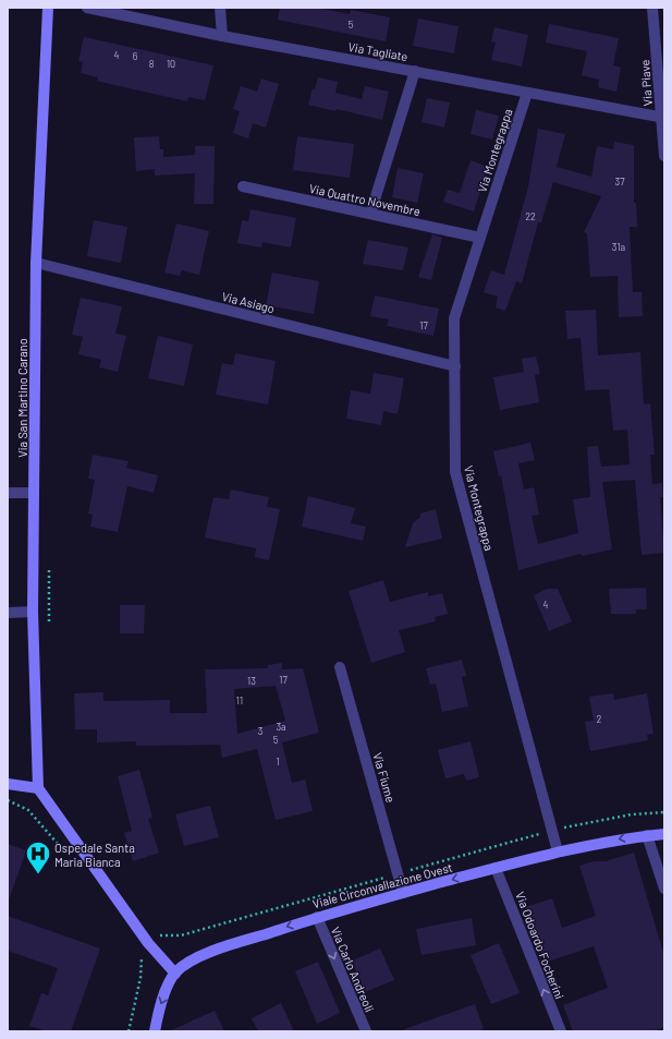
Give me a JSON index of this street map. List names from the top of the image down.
{
  "streets": {
    "street": [
      "Via Tagliate",
      "Via Piave",
      "Via Montegrappa",
      "Via Quattro Novembre",
      "Via Asiago",
      "Via San Martino Carano",
      "Via Fiume",
      "Viale Circonvallazione Ovest",
      "Via Odoardo Focherini",
      "Via Carlo Andreoli"
    ]
  },
  "crossings": [
    ["Via Tagliate", "Via Piave"],
    ["Via Tagliate", "Via Montegrappa"],
    ["Via Montegrappa", "Via Quattro Novembre"],
    ["Via Montegrappa", "Via Asiago"],
    ["Via Montegrappa", "Viale Circonvallazione Ovest"],
    ["Via Asiago", "Via San Martino Carano"],
    ["Via Fiume", "Viale Circonvallazione Ovest"],
    ["Viale Circonvallazione Ovest", "Via Odoardo Focherini"],
    ["Viale Circonvallazione Ovest", "Via Carlo Andreoli"]
  ],
  "one_way": ["Viale Circonvallazione Ovest", "Via Odoardo Focherini", "Via Carlo Andreoli"],
  "places": {
    "hospital": ["Ospedale Santa Maria Bianca"]
  },
  "house_numbers": [
    "5",
    "4",
    "6",
    "8",
    "10",
    "37",
    "22",
    "31a",
    "17",
    "4",
    "17",
    "13",
    "11",
    "2",
    "3a",
    "3",
    "5",
    "1"
  ]
}
